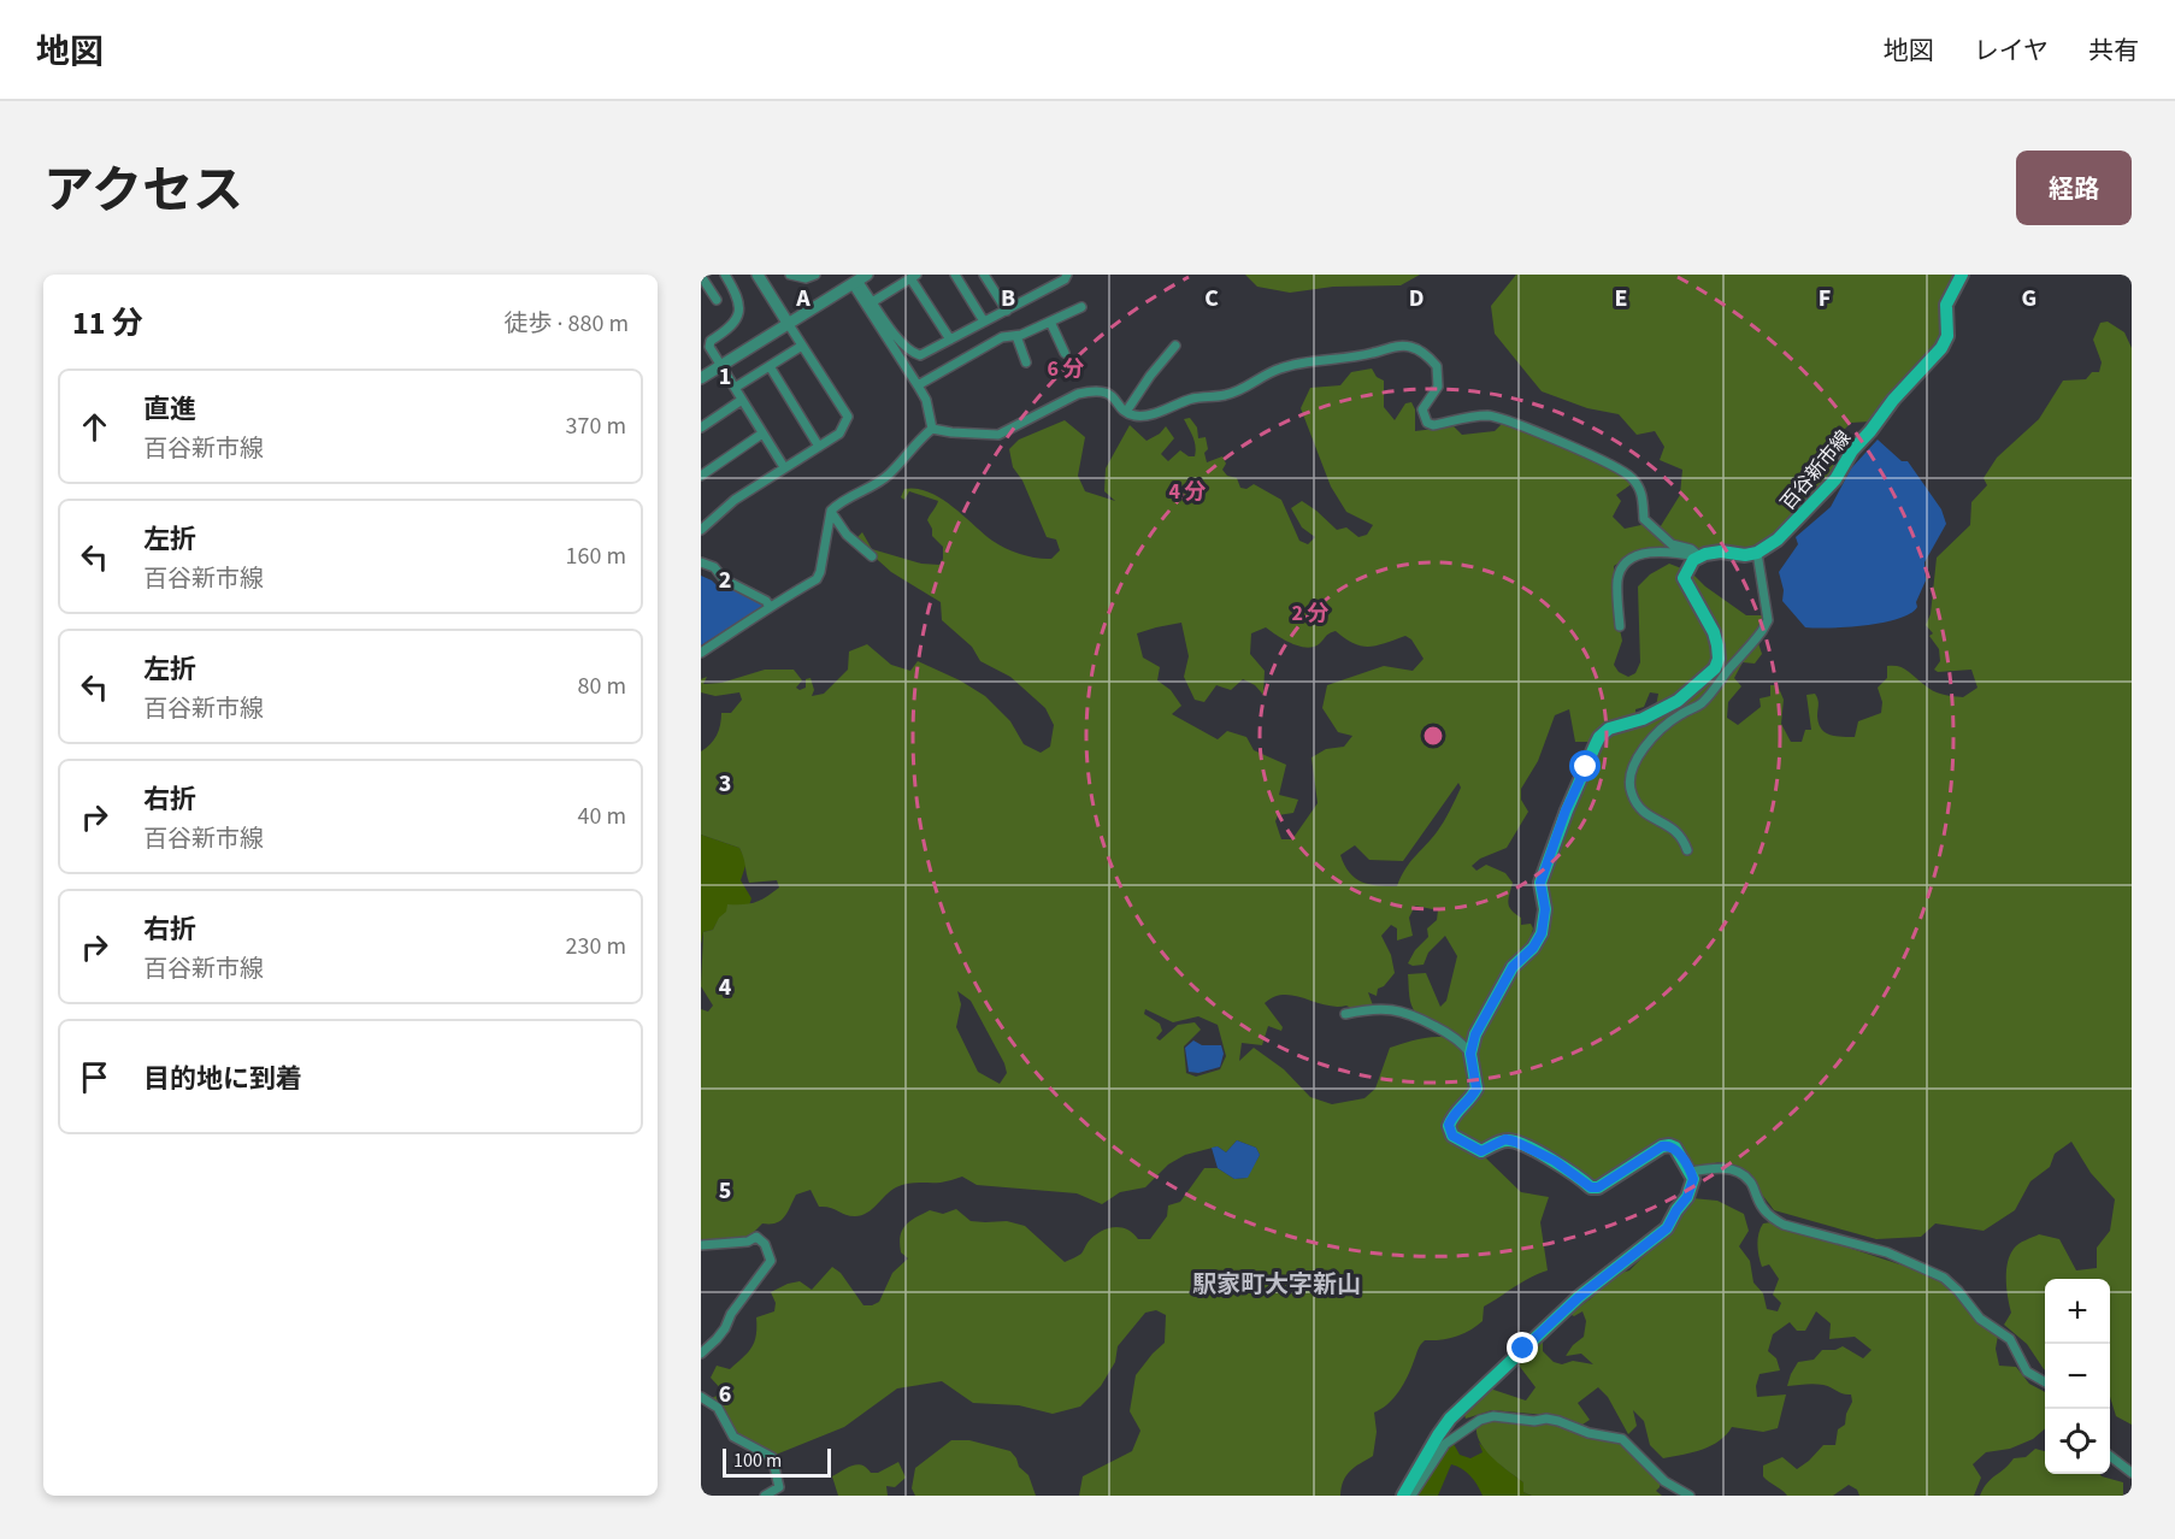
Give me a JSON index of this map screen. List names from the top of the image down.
{
  "streets": {
    "main road": ["百谷新市線"]
  },
  "districts": ["駅家町大字新山"],
  "scale_bar": "100 m",
  "page": {
    "header": "地図",
    "nav": ["地図", "レイヤ", "共有"],
    "title": "アクセス",
    "buttons": "経路",
    "heading": ["11 分", "徒歩 · 880 m"],
    "list": [
      ["直進", "百谷新市線", "370 m"],
      ["左折", "百谷新市線", "160 m"],
      ["左折", "百谷新市線", "80 m"],
      ["右折", "百谷新市線", "40 m"],
      ["右折", "百谷新市線", "230 m"],
      "目的地に到着"
    ],
    "map_buttons": ["+", "−"],
    "scale": "100 m"
  },
  "grid": {
    "columns": [
      "A",
      "B",
      "C",
      "D",
      "E",
      "F",
      "G"
    ],
    "rows": [
      "1",
      "2",
      "3",
      "4",
      "5",
      "6"
    ]
  },
  "rings": ["6 分", "4 分", "2 分"]
}
